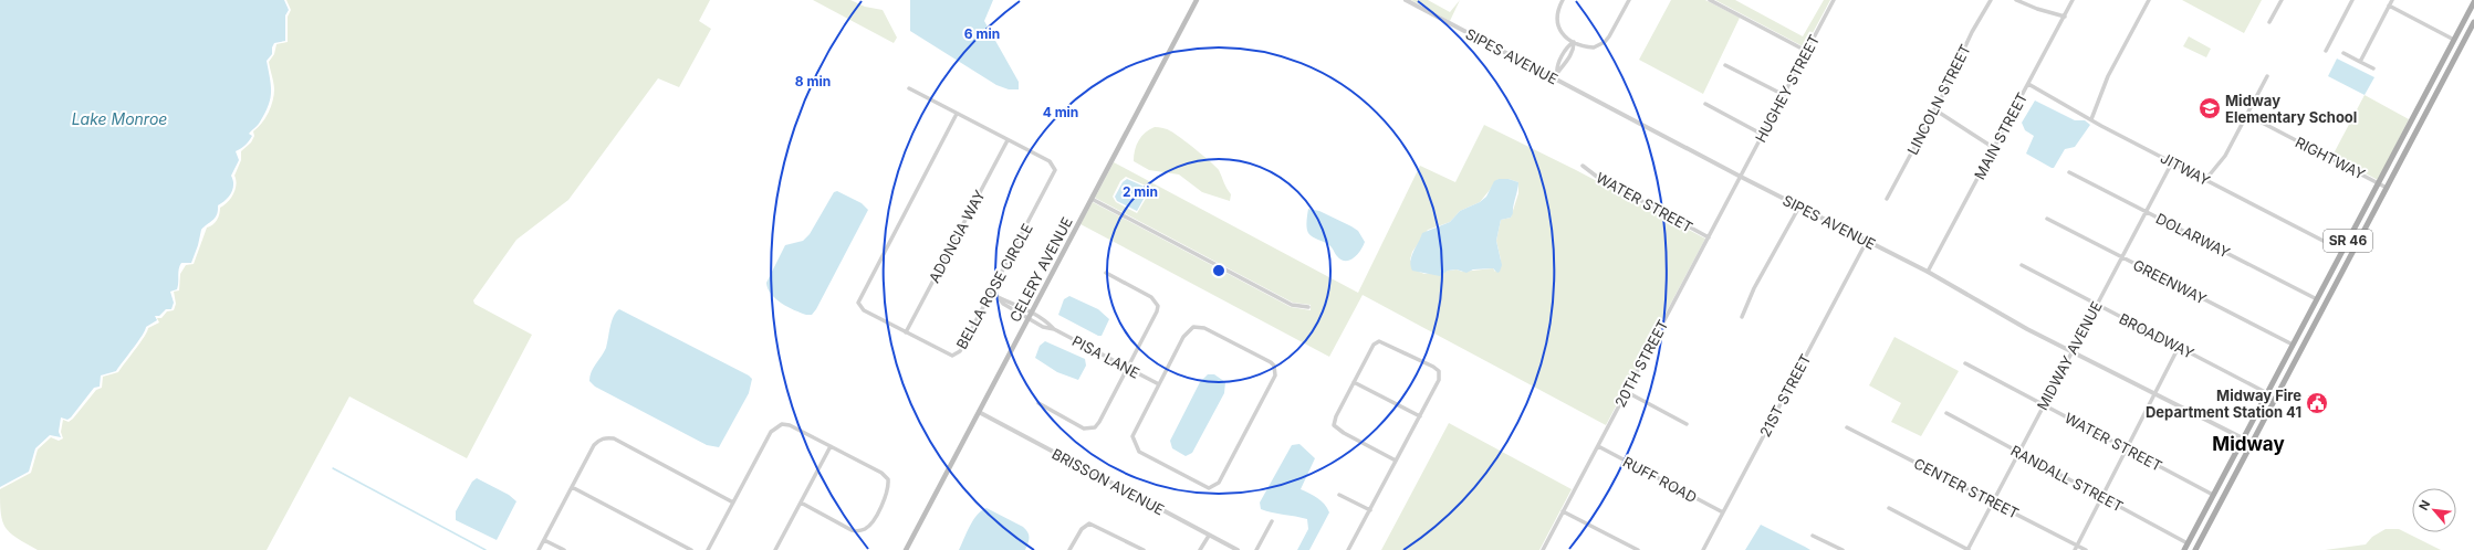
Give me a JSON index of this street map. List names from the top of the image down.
{
  "streets": {
    "main road": ["SR 46", "CELERY AVENUE"],
    "street": [
      "SIPES AVENUE",
      "HUGHEY STREET",
      "LINCOLN STREET",
      "MAIN STREET",
      "RIGHTWAY",
      "JITWAY",
      "WATER STREET",
      "DOLARWAY",
      "ADONCIA WAY",
      "GREENWAY",
      "BELLA ROSE CIRCLE",
      "BROADWAY",
      "MIDWAY AVENUE",
      "PISA LANE",
      "20TH STREET",
      "21ST STREET",
      "RANDALL STREET",
      "RUFF ROAD",
      "BRISSON AVENUE",
      "CENTER STREET"
    ]
  },
  "crossings": [
    ["SIPES AVENUE", "HUGHEY STREET"],
    ["SIPES AVENUE", "MAIN STREET"],
    ["SIPES AVENUE", "SR 46"],
    ["SIPES AVENUE", "MIDWAY AVENUE"],
    ["SIPES AVENUE", "20TH STREET"],
    ["SIPES AVENUE", "21ST STREET"],
    ["HUGHEY STREET", "20TH STREET"],
    ["MAIN STREET", "JITWAY"],
    ["RIGHTWAY", "SR 46"],
    ["JITWAY", "SR 46"],
    ["JITWAY", "MIDWAY AVENUE"],
    ["WATER STREET", "SR 46"],
    ["WATER STREET", "MIDWAY AVENUE"],
    ["WATER STREET", "20TH STREET"],
    ["DOLARWAY", "SR 46"],
    ["DOLARWAY", "MIDWAY AVENUE"],
    ["ADONCIA WAY", "BELLA ROSE CIRCLE"],
    ["SR 46", "GREENWAY"],
    ["SR 46", "BROADWAY"],
    ["SR 46", "RANDALL STREET"],
    ["CELERY AVENUE", "PISA LANE"],
    ["CELERY AVENUE", "BRISSON AVENUE"],
    ["GREENWAY", "MIDWAY AVENUE"],
    ["BROADWAY", "MIDWAY AVENUE"],
    ["MIDWAY AVENUE", "RANDALL STREET"],
    ["MIDWAY AVENUE", "CENTER STREET"],
    ["20TH STREET", "RUFF ROAD"],
    ["21ST STREET", "RUFF ROAD"]
  ],
  "districts": ["Midway"],
  "water": ["Lake Monroe"],
  "places": {
    "school or university": ["Midway Elementary School"],
    "public building": ["Midway Fire Department Station 41"]
  },
  "north": "top left",
  "rings": [
    "6 min",
    "8 min",
    "4 min",
    "2 min"
  ]
}
